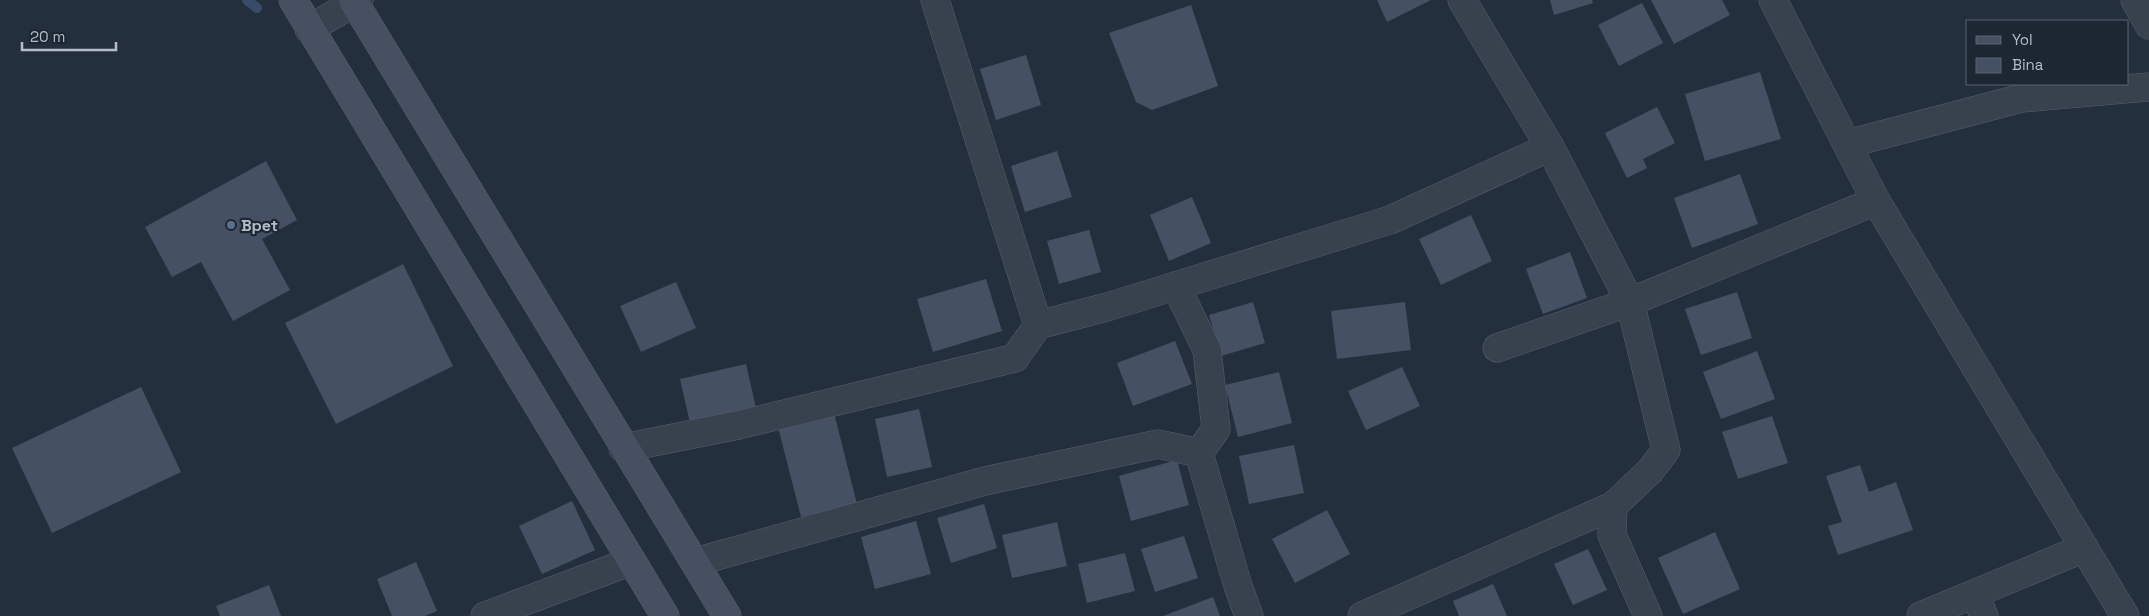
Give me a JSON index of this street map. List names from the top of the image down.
{
  "places": ["Bpet"],
  "legend": ["Yol", "Bina"],
  "scale_bar": "20 m"
}
